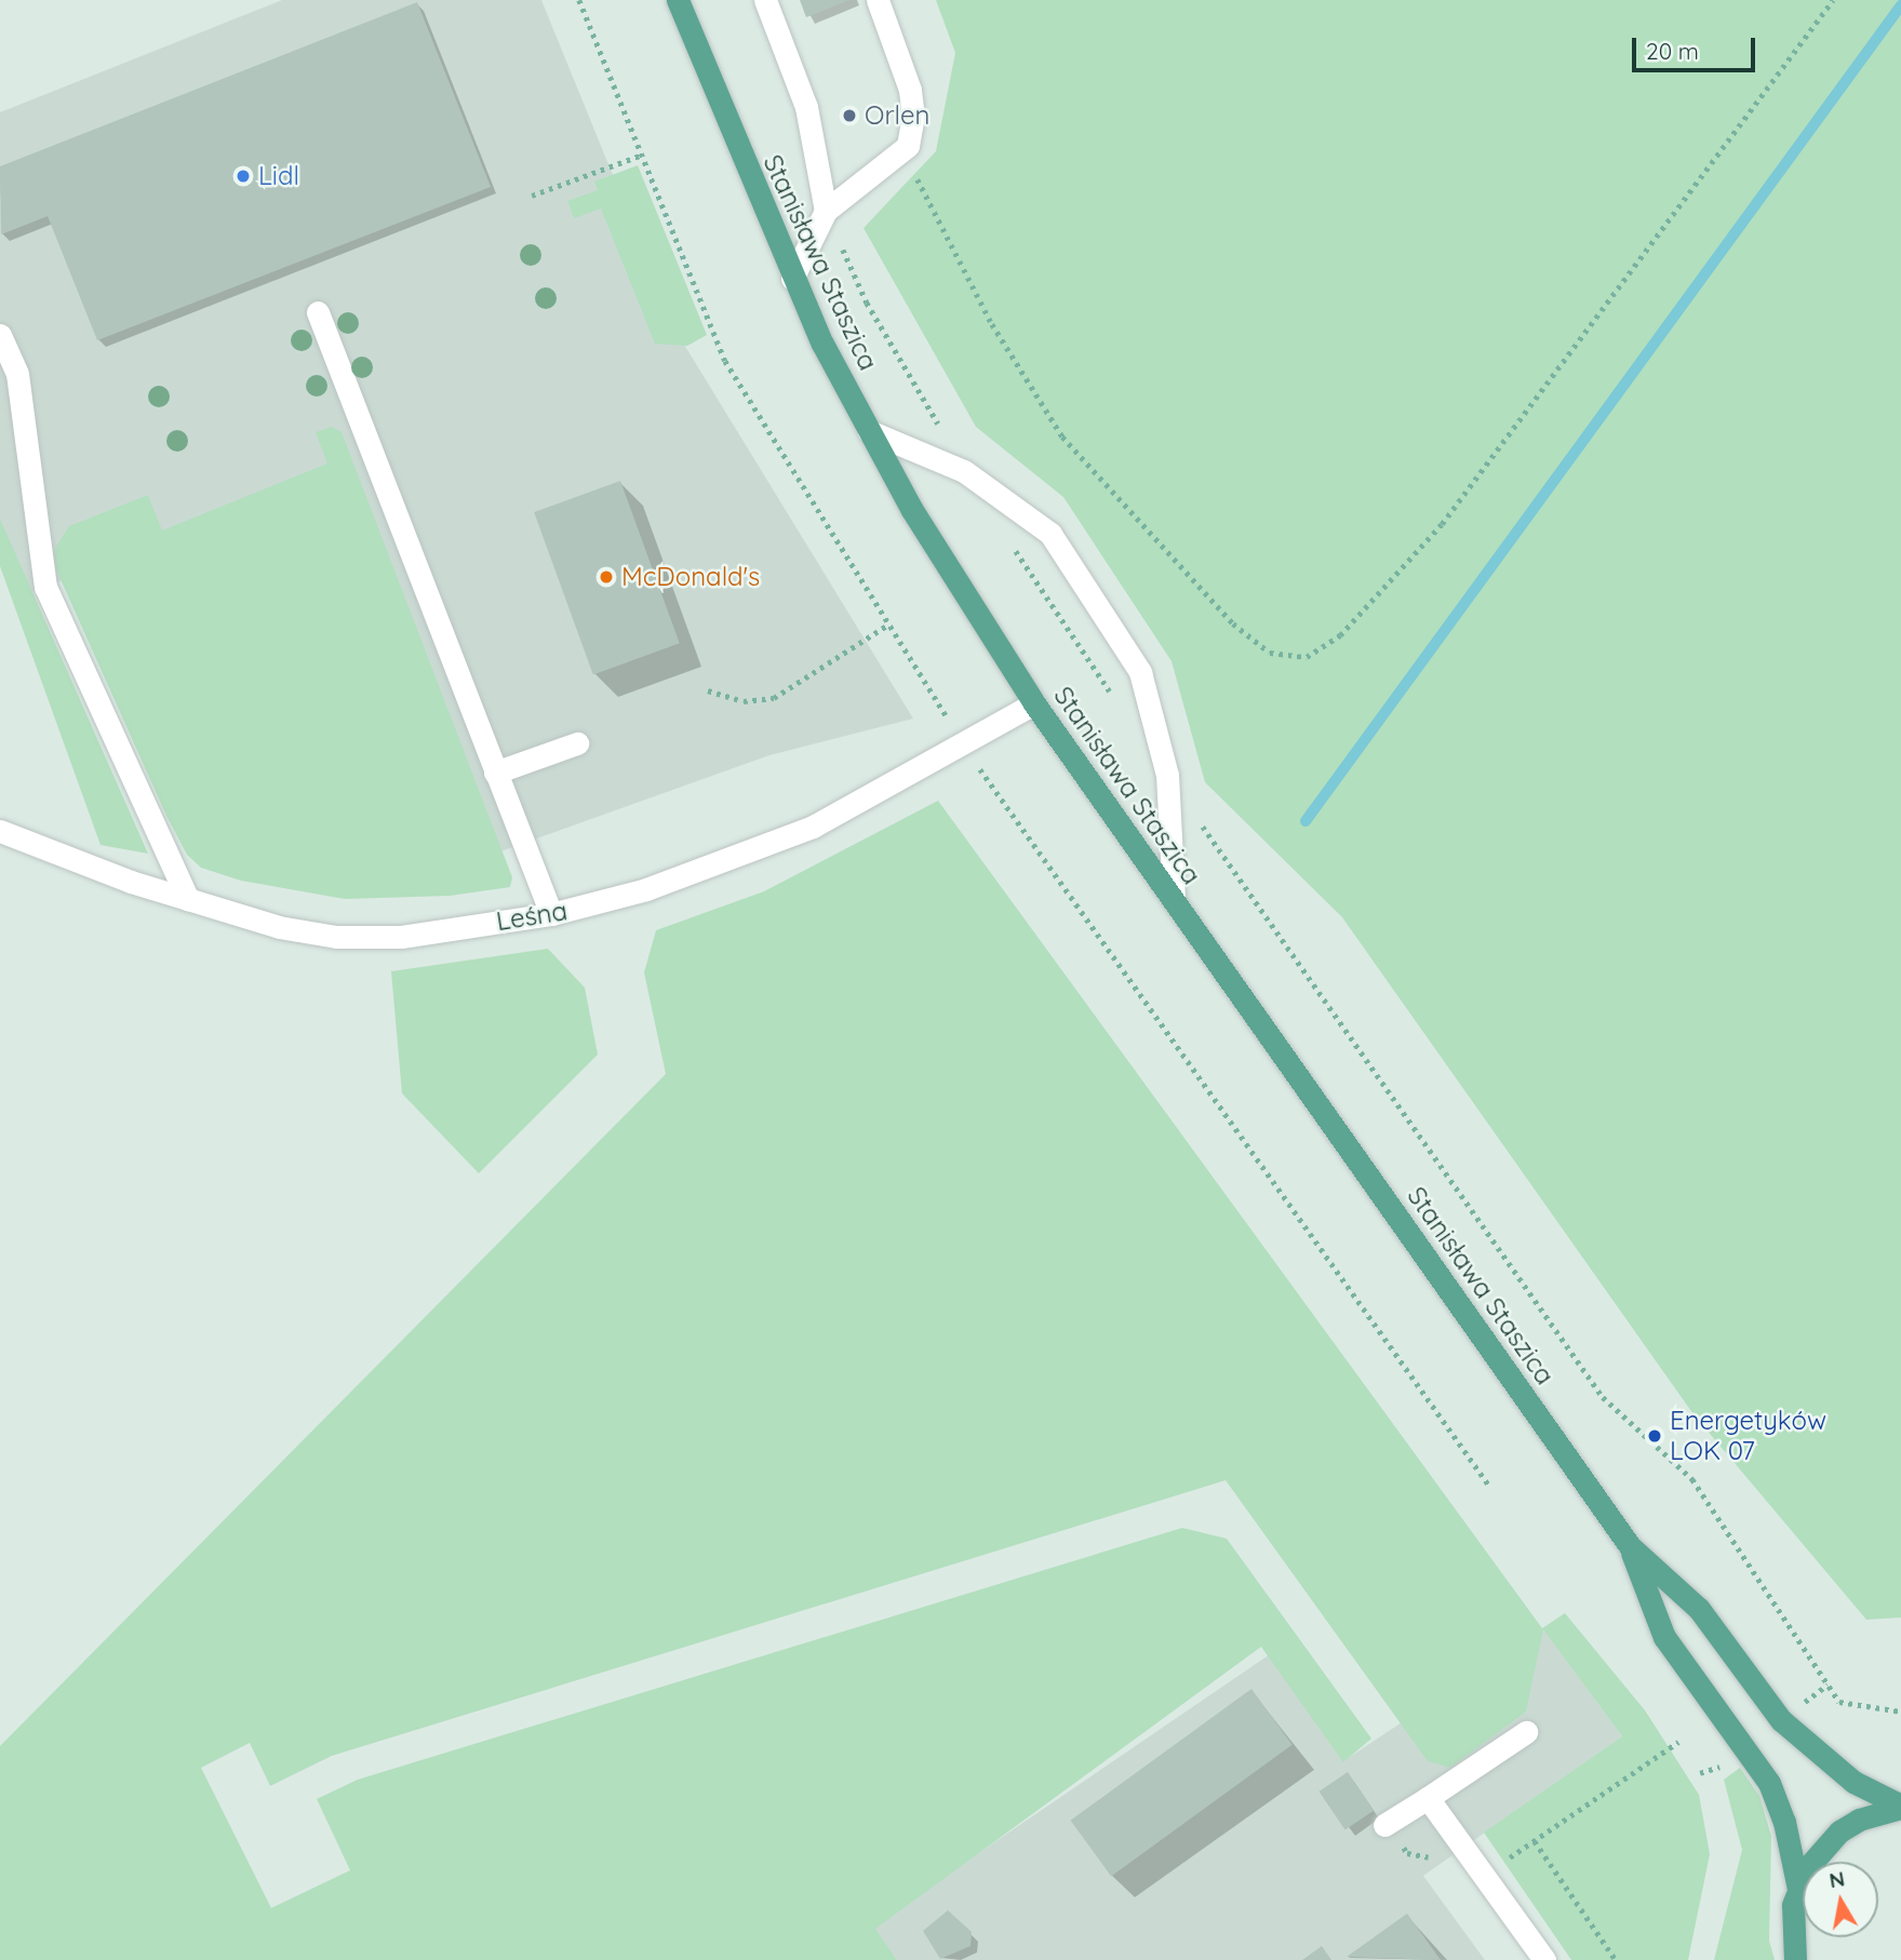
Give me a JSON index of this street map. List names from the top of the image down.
{
  "streets": {
    "main road": ["Stanisława Staszica"],
    "street": ["Leśna"]
  },
  "crossings": [
    ["Stanisława Staszica", "Leśna"]
  ],
  "places": [
    "Orlen",
    "Lidl",
    "McDonald's",
    "Energetyków LOK 07"
  ],
  "scale_bar": "20 m",
  "north": "top"
}
